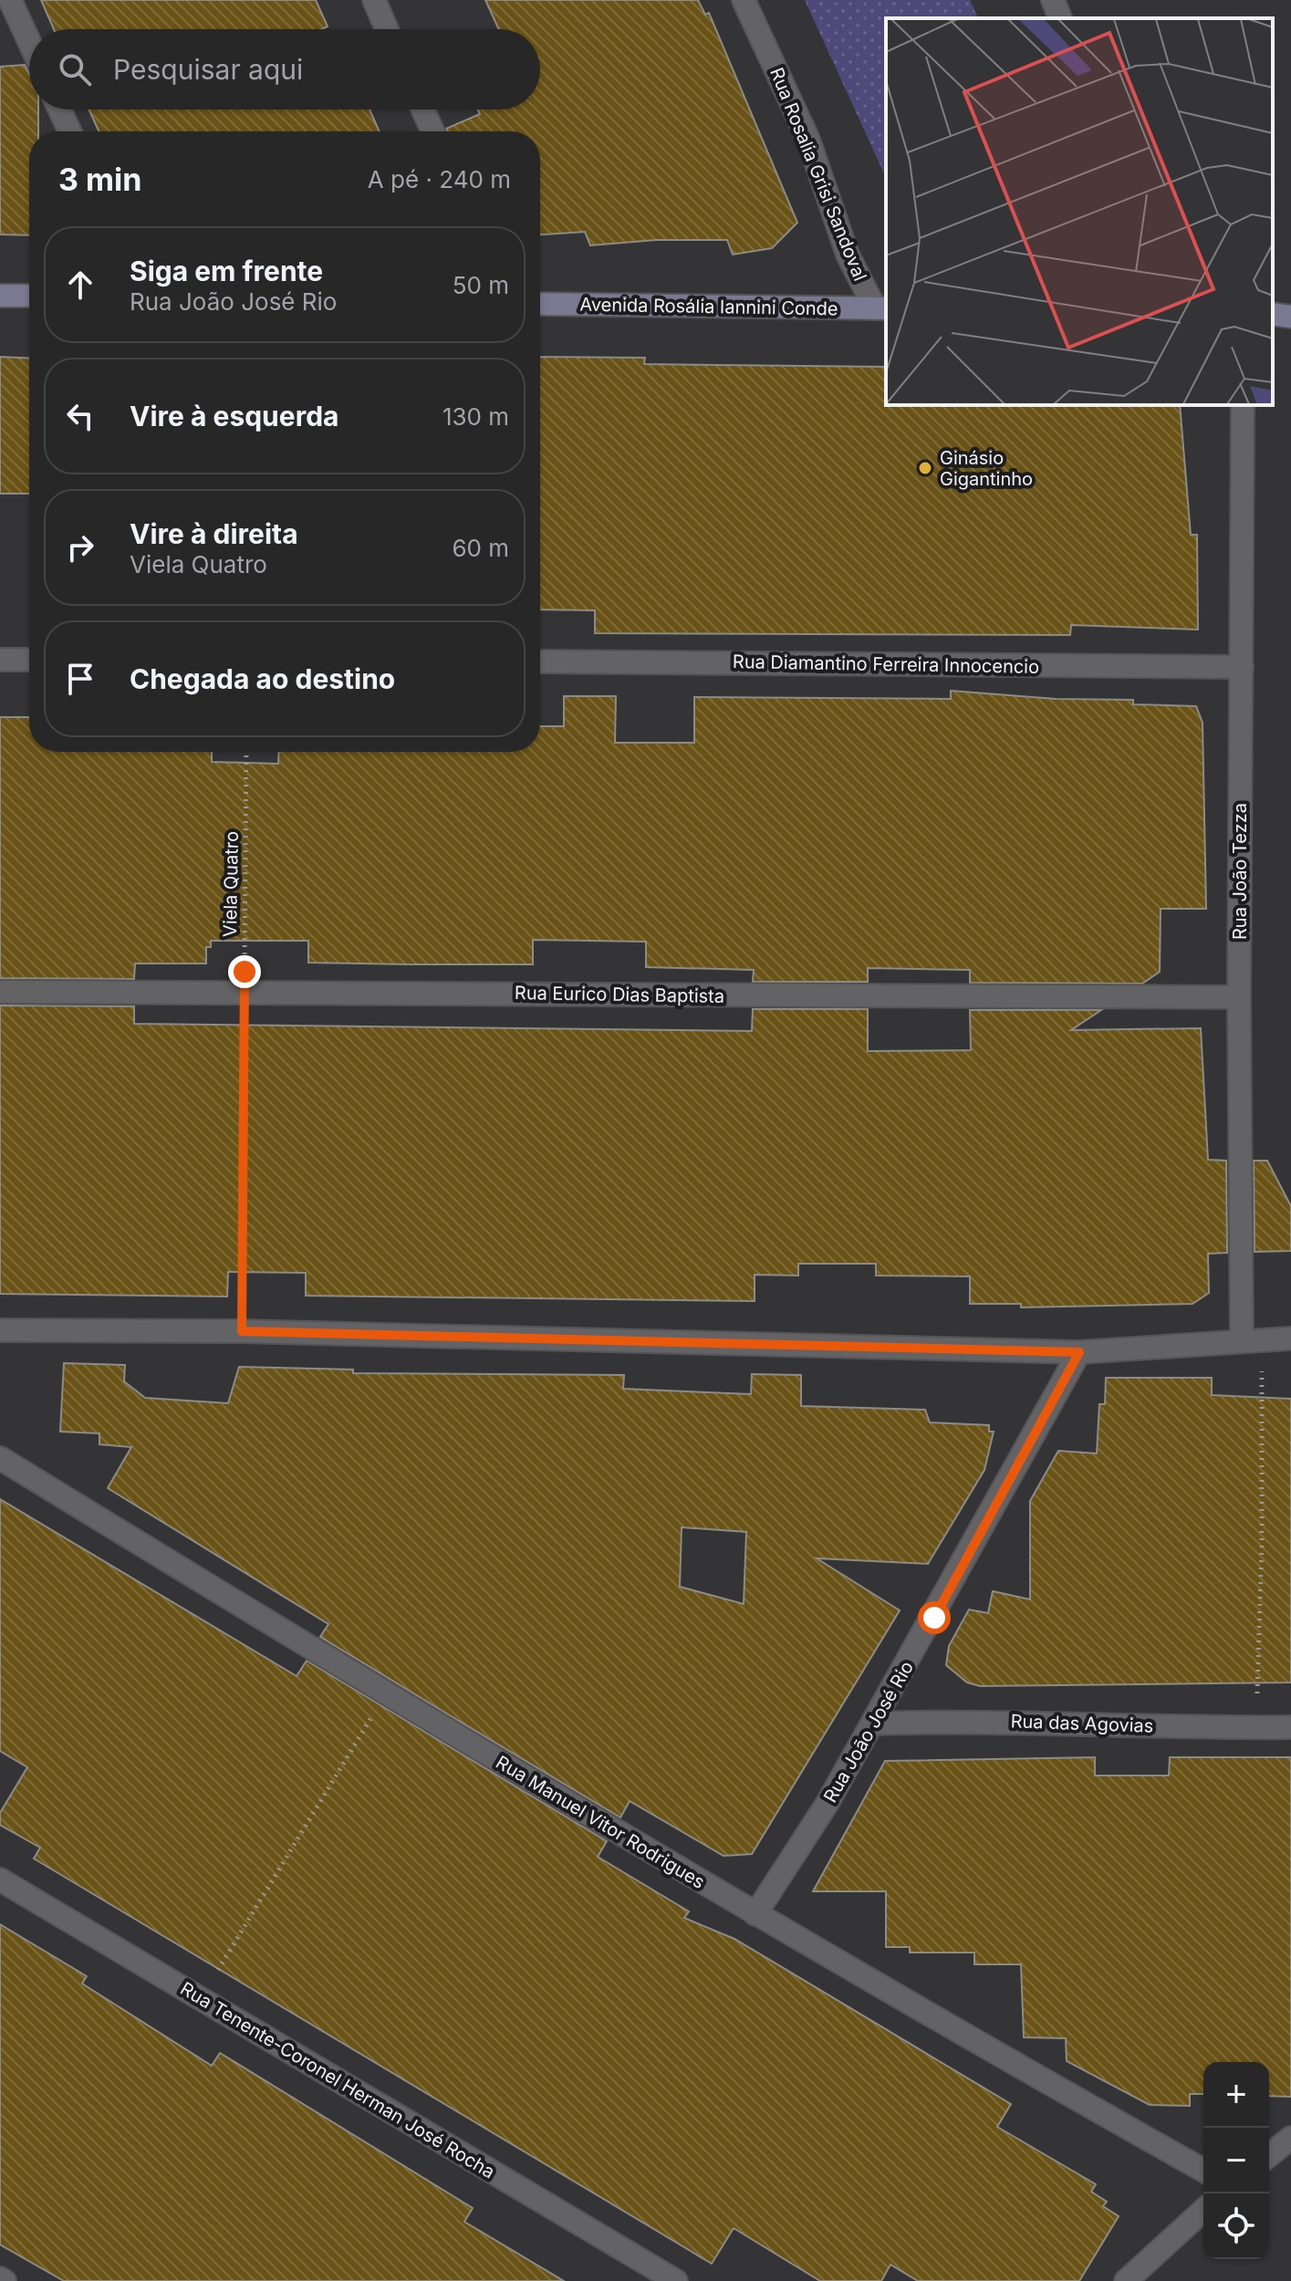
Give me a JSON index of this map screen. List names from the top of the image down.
{
  "streets": {
    "street": [
      "Rua Rosalia Grisi Sandoval",
      "Avenida Rosália Iannini Conde",
      "Rua Diamantino Ferreira Innocencio",
      "Rua João Tezza",
      "Rua Eurico Dias Baptista",
      "Rua das Agovias",
      "Rua João José Rio",
      "Rua Manuel Vitor Rodrigues",
      "Rua Tenente-Coronel Herman José Rocha"
    ],
    "path": ["Viela Quatro"]
  },
  "crossings": [
    ["Rua Rosalia Grisi Sandoval", "Avenida Rosália Iannini Conde"],
    ["Rua Diamantino Ferreira Innocencio", "Rua João Tezza"],
    ["Rua João Tezza", "Rua Eurico Dias Baptista"],
    ["Viela Quatro", "Rua Eurico Dias Baptista"],
    ["Rua das Agovias", "Rua João José Rio"],
    ["Rua João José Rio", "Rua Manuel Vitor Rodrigues"]
  ],
  "places": ["Ginásio Gigantinho"],
  "page": {
    "search": "Pesquisar aqui",
    "heading": ["3 min", "A pé · 240 m"],
    "list": [
      ["Siga em frente", "Rua João José Rio", "50 m"],
      ["Vire à esquerda", "130 m"],
      ["Vire à direita", "Viela Quatro", "60 m"],
      "Chegada ao destino"
    ],
    "map_buttons": ["+", "−"]
  }
}
